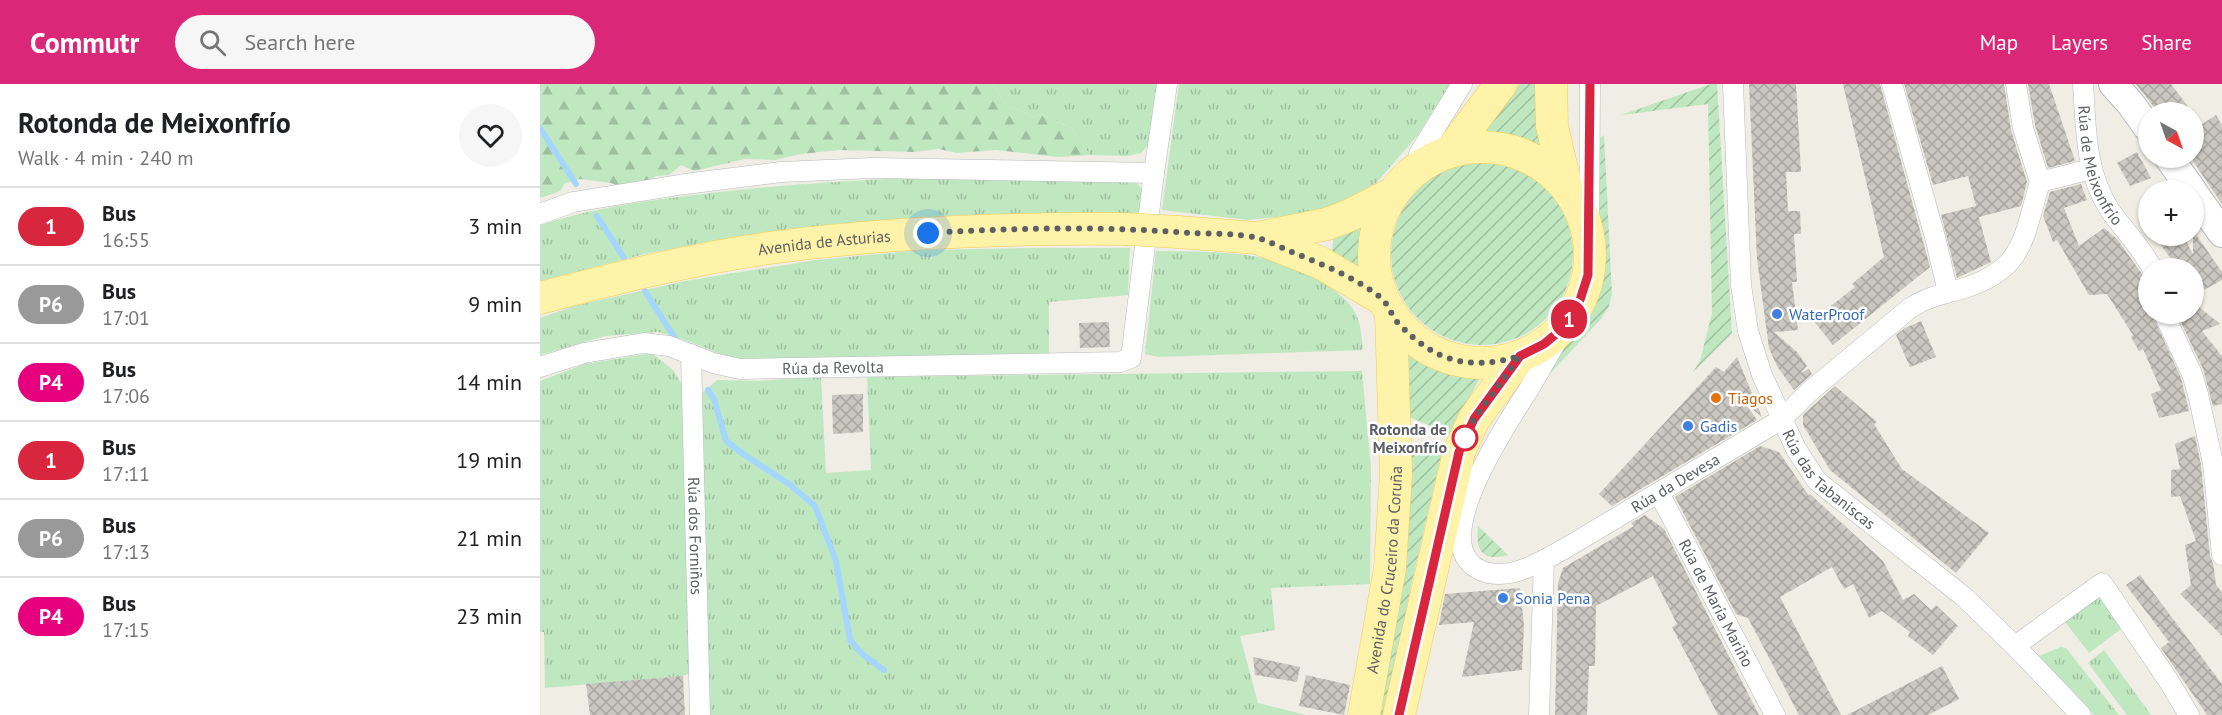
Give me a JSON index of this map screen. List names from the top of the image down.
{
  "streets": {
    "main road": ["Avenida de Asturias", "Avenida do Cruceiro da Coruña"],
    "street": [
      "Rúa de Meixonfrío",
      "Rúa da Revolta",
      "Rúa das Tabaniscas",
      "Rúa da Devesa",
      "Rúa dos Forniños",
      "Rúa de María Mariño"
    ]
  },
  "crossings": [
    ["Avenida de Asturias", "Avenida do Cruceiro da Coruña"],
    ["Rúa da Revolta", "Rúa dos Forniños"],
    ["Rúa das Tabaniscas", "Rúa da Devesa"],
    ["Rúa da Devesa", "Rúa de María Mariño"]
  ],
  "places": [
    "WaterProof",
    "Tiagos",
    "Gadis",
    "Rotonda de Meixonfrío",
    "Sonia Pena"
  ],
  "lines": ["bus line 1"],
  "north": "bottom right",
  "page": {
    "header": "Commutr",
    "search": "Search here",
    "nav": ["Map", "Layers", "Share"],
    "heading": ["Rotonda de Meixonfrío", "Walk · 4 min · 240 m"],
    "on_map": "1",
    "map_buttons": ["+", "−"],
    "list": [
      {
        "mark": "1",
        "name": "Bus",
        "note": "16:55",
        "value": "3 min"
      },
      {
        "mark": "P6",
        "name": "Bus",
        "note": "17:01",
        "value": "9 min"
      },
      {
        "mark": "P4",
        "name": "Bus",
        "note": "17:06",
        "value": "14 min"
      },
      {
        "mark": "1",
        "name": "Bus",
        "note": "17:11",
        "value": "19 min"
      },
      {
        "mark": "P6",
        "name": "Bus",
        "note": "17:13",
        "value": "21 min"
      },
      {
        "mark": "P4",
        "name": "Bus",
        "note": "17:15",
        "value": "23 min"
      }
    ]
  }
}
